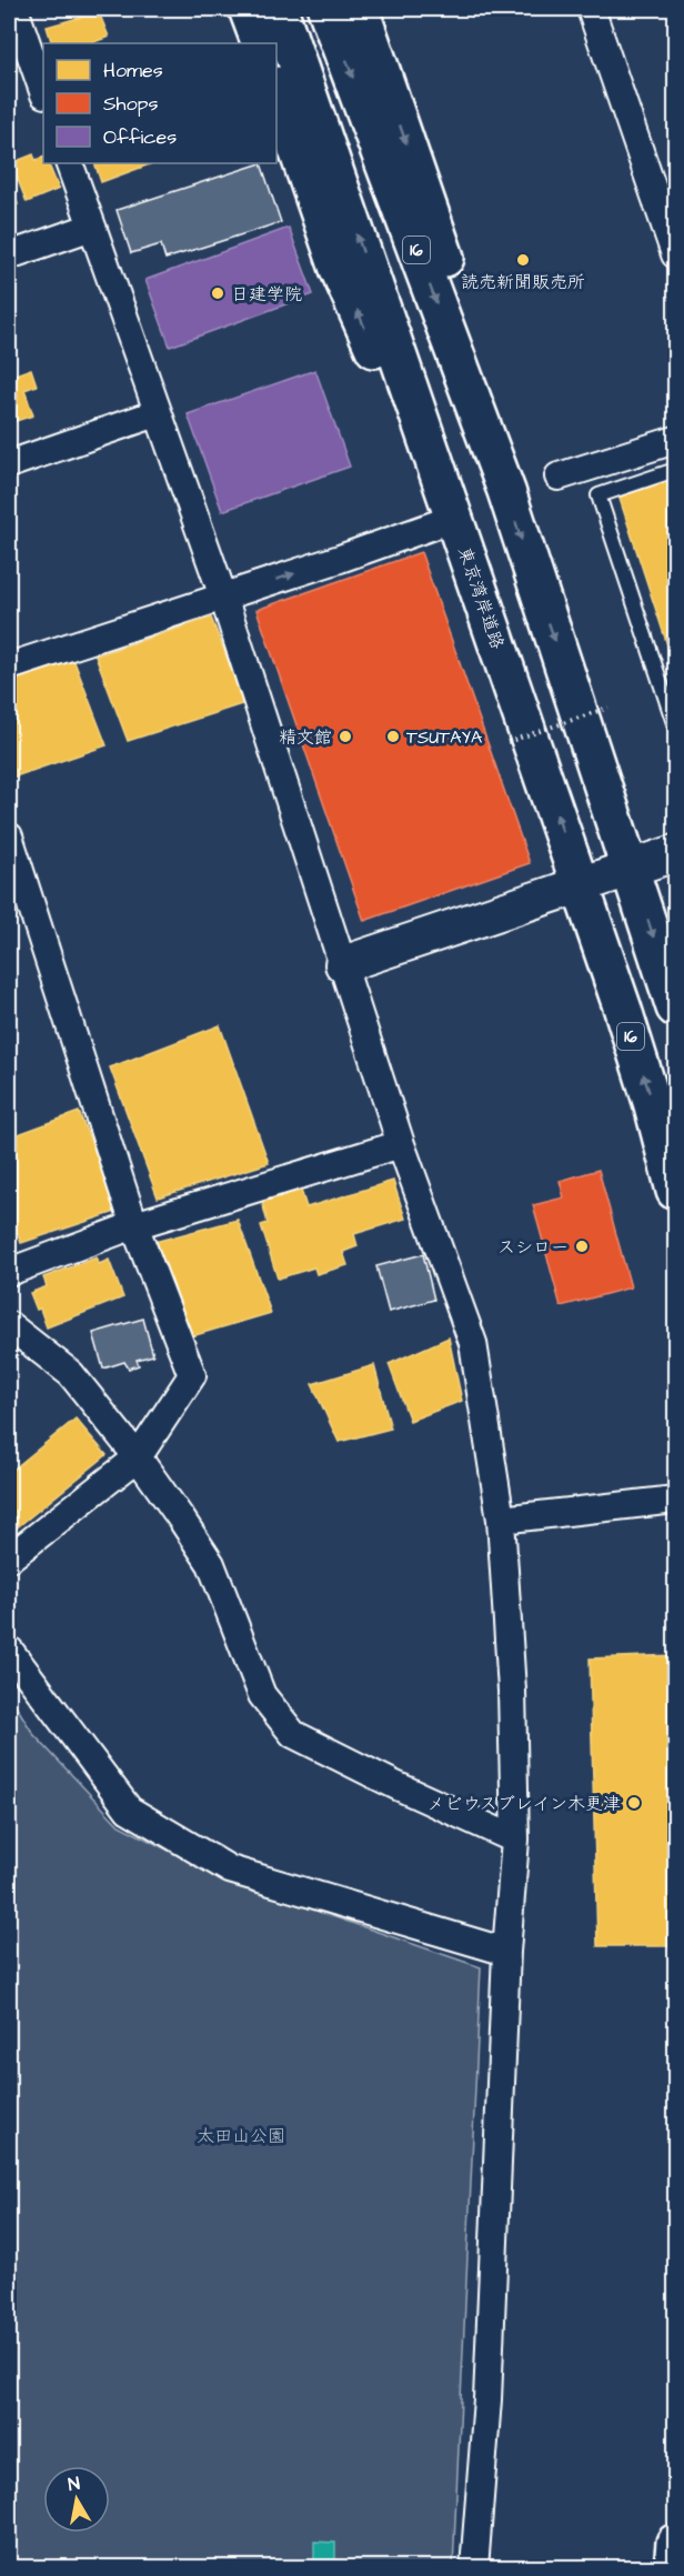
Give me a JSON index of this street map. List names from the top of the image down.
{
  "streets": {
    "highway": ["16", "東京湾岸道路"]
  },
  "crossings": [
    ["16", "東京湾岸道路"]
  ],
  "parks": ["太田山公園"],
  "places": [
    "読売新聞販売所",
    "日建学院",
    "精文館",
    "TSUTAYA",
    "スシロー",
    "メビウスブレイン木更津"
  ],
  "legend": ["Homes", "Shops", "Offices"],
  "north": "top"
}
